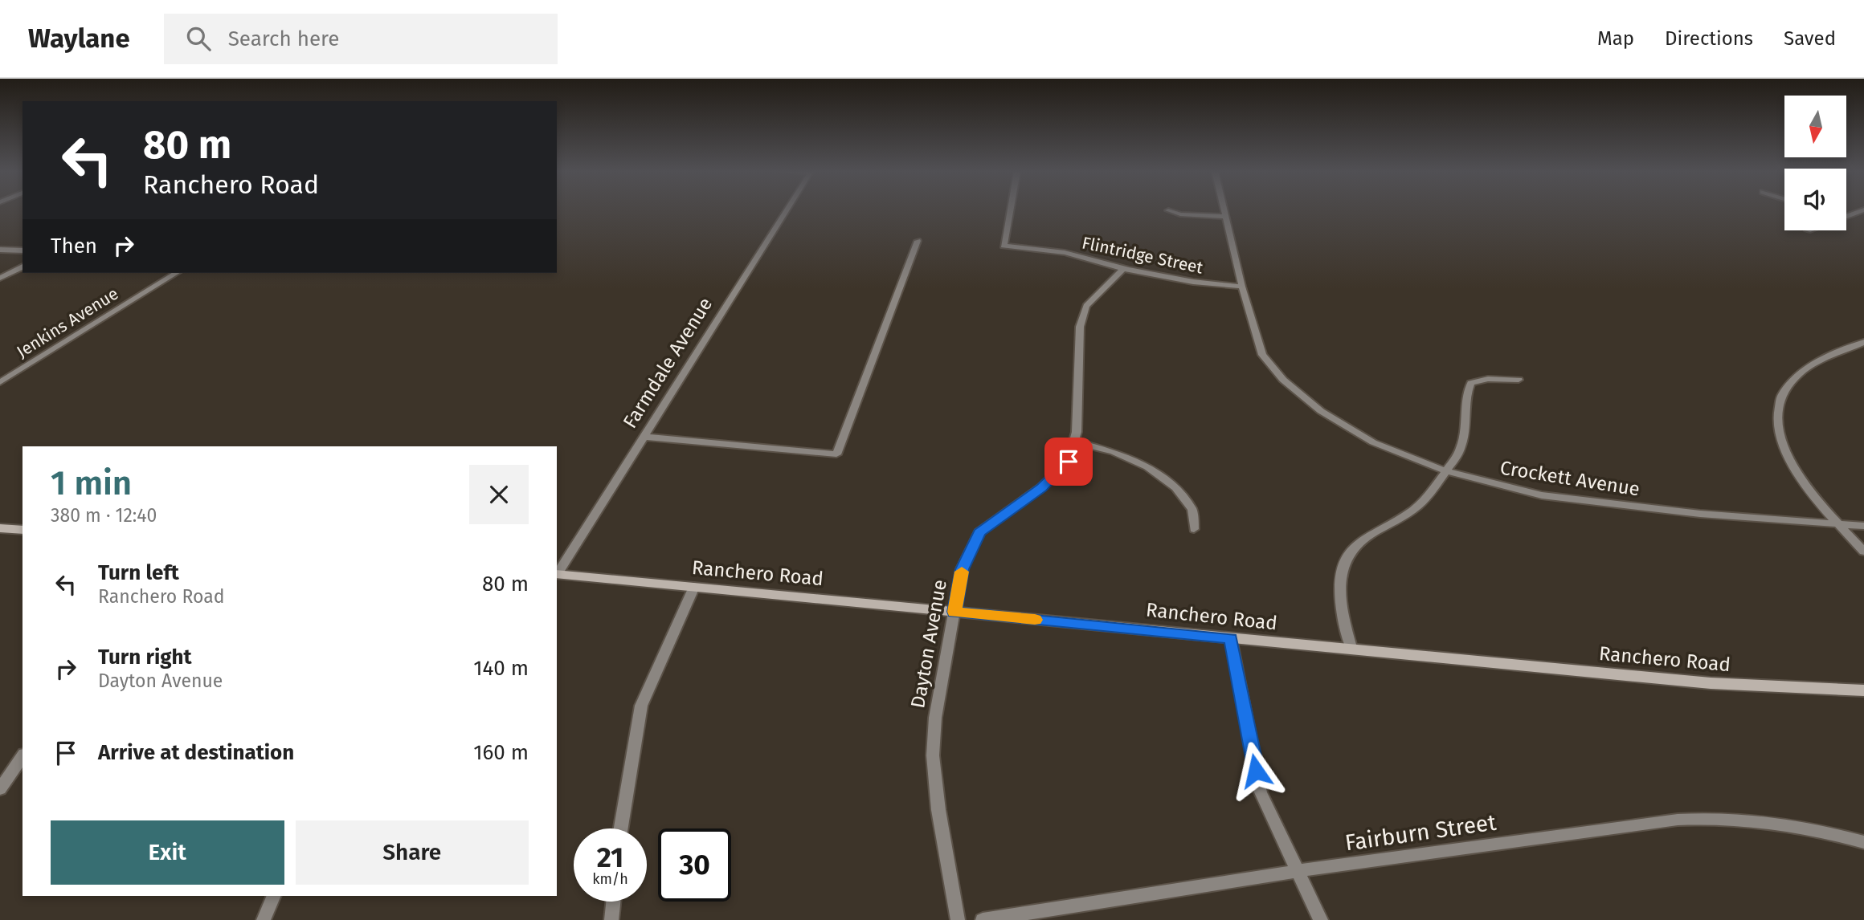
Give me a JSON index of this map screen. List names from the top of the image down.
{
  "streets": {
    "main road": ["Ranchero Road"],
    "street": [
      "Flintridge Street",
      "Jenkins Avenue",
      "Farmdale Avenue",
      "Crockett Avenue",
      "Dayton Avenue",
      "Fairburn Street"
    ]
  },
  "crossings": [
    ["Flintridge Street", "Crockett Avenue"],
    ["Flintridge Street", "Dayton Avenue"],
    ["Ranchero Road", "Dayton Avenue"]
  ],
  "north": "bottom",
  "page": {
    "header": "Waylane",
    "search": "Search here",
    "nav": ["Map", "Directions", "Saved"],
    "turn": ["80 m", "Ranchero Road"],
    "then": "Then",
    "heading": ["1 min", "380 m · 12:40"],
    "list": [
      {
        "name": "Turn left",
        "note": "Ranchero Road",
        "value": "80 m"
      },
      {
        "name": "Turn right",
        "note": "Dayton Avenue",
        "value": "140 m"
      },
      {
        "name": "Arrive at destination",
        "value": "160 m"
      }
    ],
    "buttons": ["Exit", "Share"],
    "speed": "21 km/h",
    "limit": "30"
  }
}
